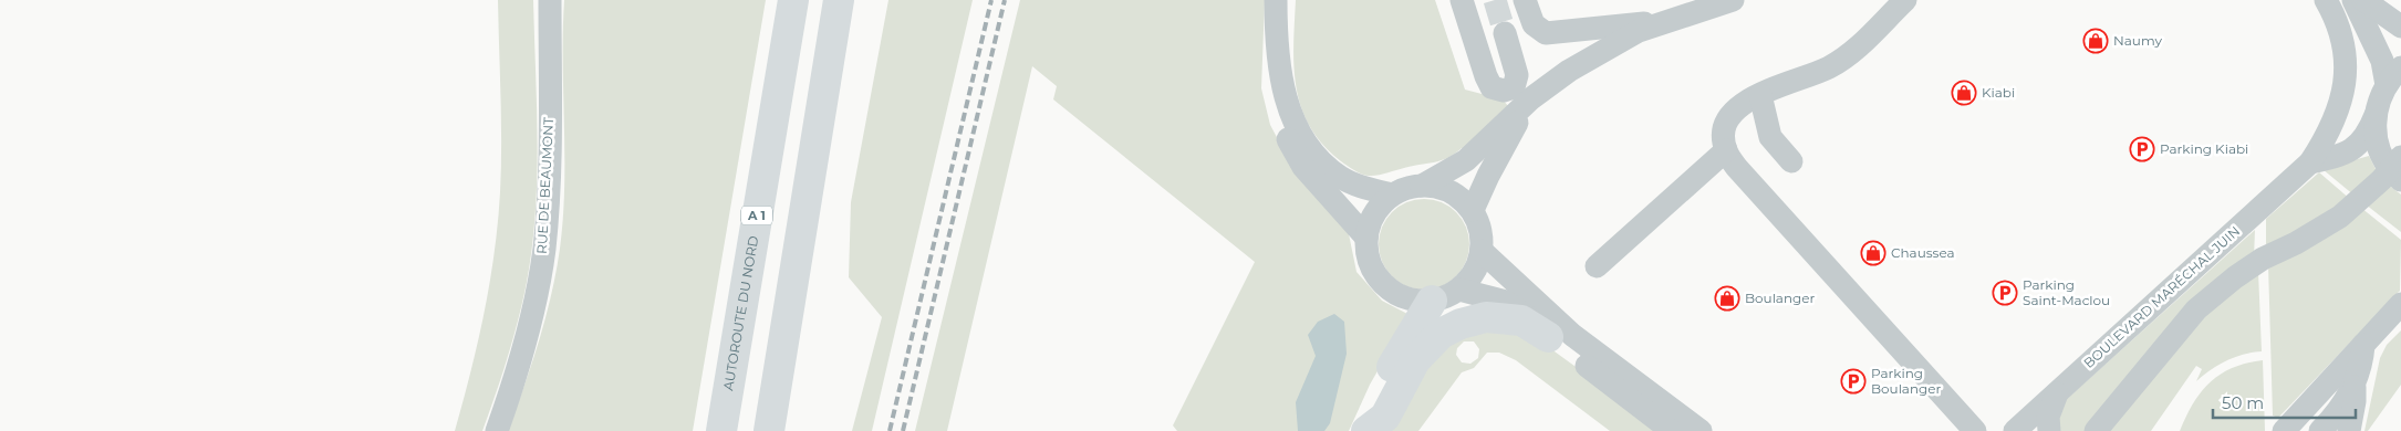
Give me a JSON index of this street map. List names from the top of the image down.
{
  "streets": {
    "highway": ["A 1", "AUTOROUTE DU NORD"],
    "street": ["RUE DE BEAUMONT", "BOULEVARD MARÉCHAL JUIN"]
  },
  "places": {
    "shop": [
      "Naumy",
      "Kiabi",
      "Chaussea",
      "Boulanger"
    ],
    "parking": ["Parking Kiabi", "Parking Saint-Maclou", "Parking Boulanger"]
  },
  "scale_bar": "50 m"
}
